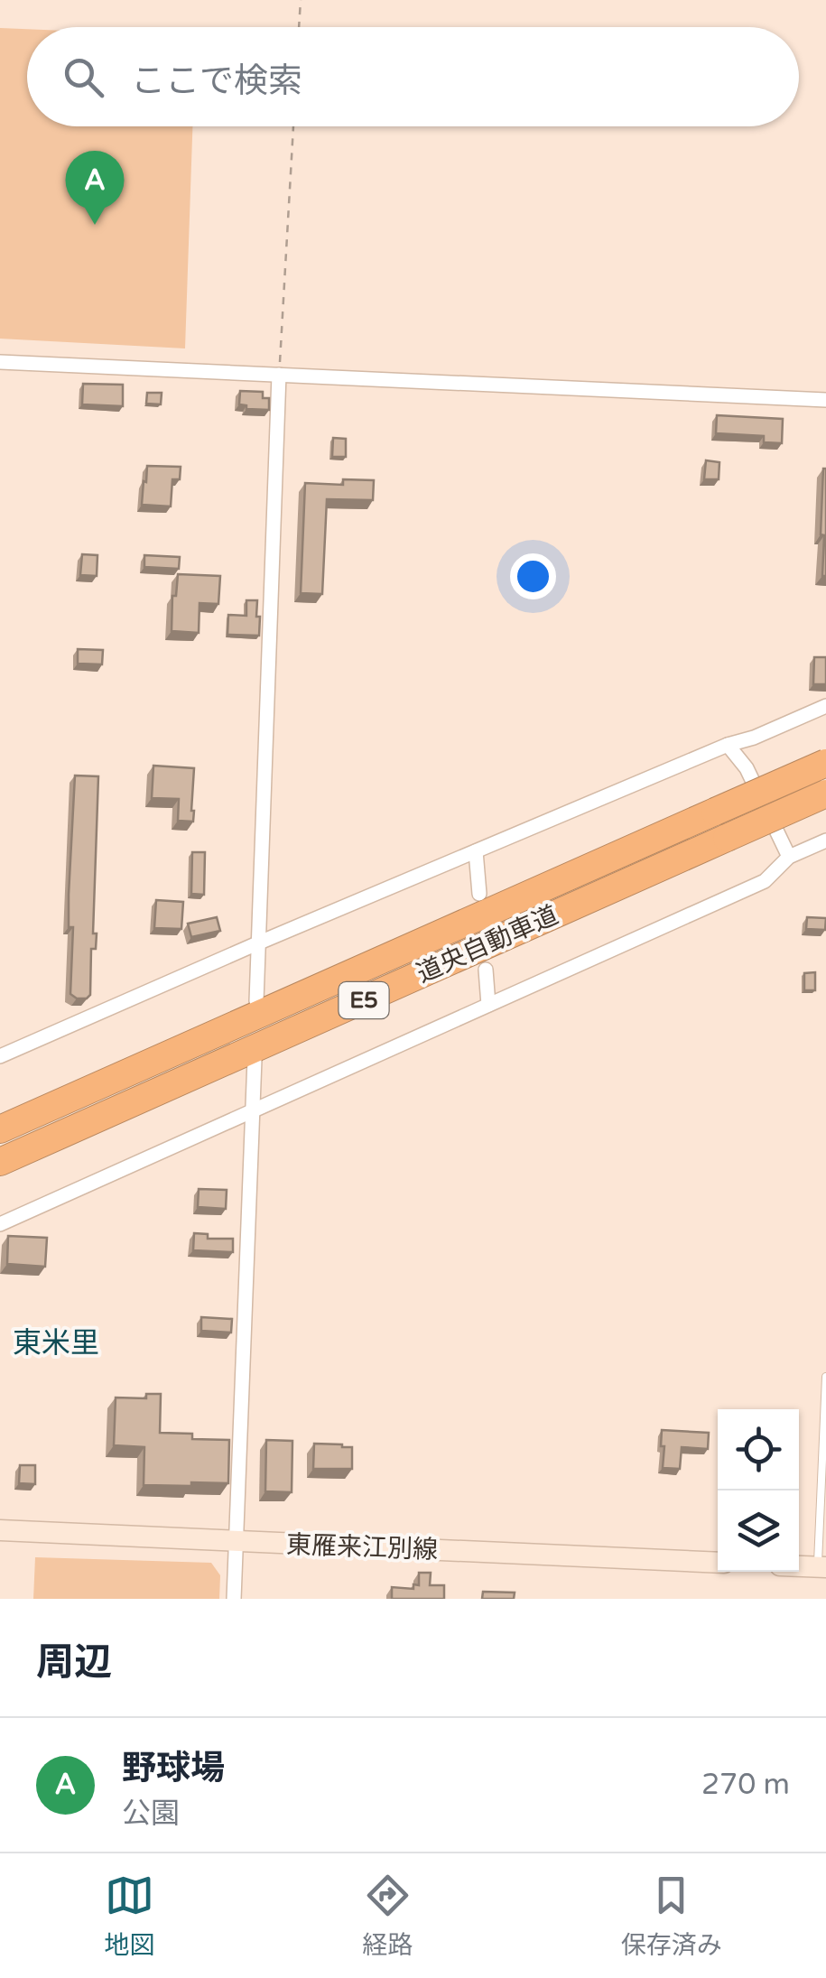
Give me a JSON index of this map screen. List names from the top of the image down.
{
  "streets": {
    "highway": ["道央自動車道", "E5"],
    "main road": ["東雁来江別線"]
  },
  "districts": ["東米里"],
  "page": {
    "search": "ここで検索",
    "pins": "A",
    "heading": "周辺",
    "list": [
      {
        "mark": "A",
        "name": "野球場",
        "note": "公園",
        "value": "270 m"
      }
    ],
    "nav": ["地図", "経路", "保存済み"]
  }
}
